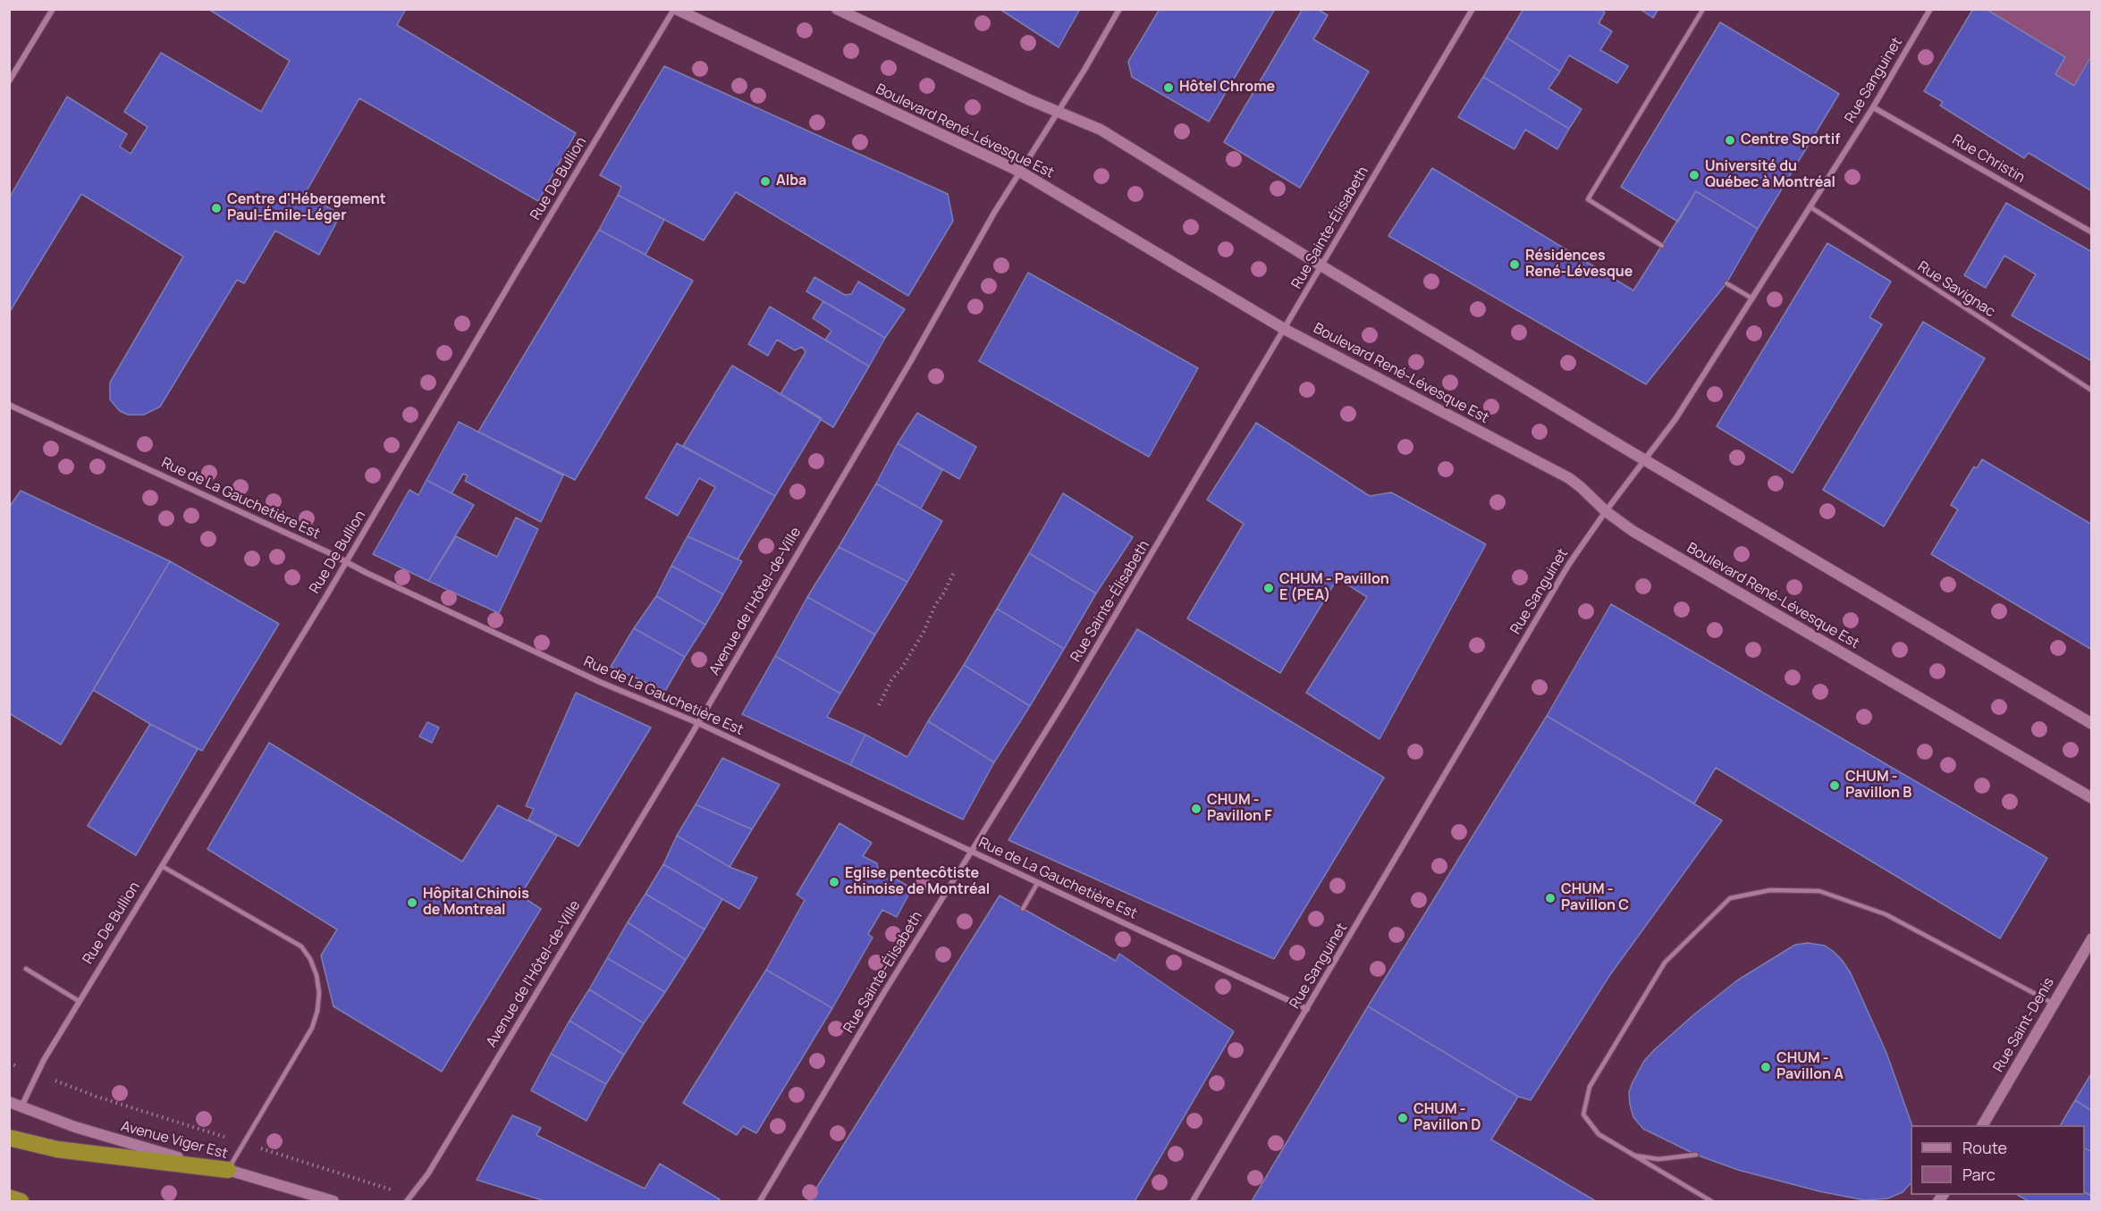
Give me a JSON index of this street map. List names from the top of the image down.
{
  "streets": {
    "main road": ["Boulevard René-Lévesque Est", "Rue Saint-Denis", "Avenue Viger Est"],
    "street": [
      "Rue Sanguinet",
      "Rue Christin",
      "Rue De Bullion",
      "Rue Sainte-Élisabeth",
      "Rue de La Gauchetière Est",
      "Avenue de l'Hôtel-de-Ville"
    ],
    "lane": ["Rue Savignac"]
  },
  "crossings": [
    ["Rue Sanguinet", "Boulevard René-Lévesque Est"],
    ["Rue Sanguinet", "Rue Christin"],
    ["Rue Sanguinet", "Rue Savignac"],
    ["Rue Sanguinet", "Rue de La Gauchetière Est"],
    ["Boulevard René-Lévesque Est", "Rue De Bullion"],
    ["Boulevard René-Lévesque Est", "Rue Sainte-Élisabeth"],
    ["Boulevard René-Lévesque Est", "Avenue de l'Hôtel-de-Ville"],
    ["Rue De Bullion", "Rue de La Gauchetière Est"],
    ["Rue De Bullion", "Avenue Viger Est"],
    ["Rue Sainte-Élisabeth", "Rue de La Gauchetière Est"],
    ["Rue de La Gauchetière Est", "Avenue de l'Hôtel-de-Ville"]
  ],
  "places": [
    "Hôtel Chrome",
    "Centre Sportif",
    "Université du Québec à Montréal",
    "Alba",
    "Centre d'Hébergement Paul-Émile-Léger",
    "Résidences René-Lévesque",
    "CHUM - Pavillon E (PEA)",
    "CHUM - Pavillon B",
    "CHUM - Pavillon F",
    "Eglise pentecôtiste chinoise de Montréal",
    "CHUM - Pavillon C",
    "Hôpital Chinois de Montreal",
    "CHUM - Pavillon A",
    "CHUM - Pavillon D"
  ],
  "legend": ["Route", "Parc"]
}
